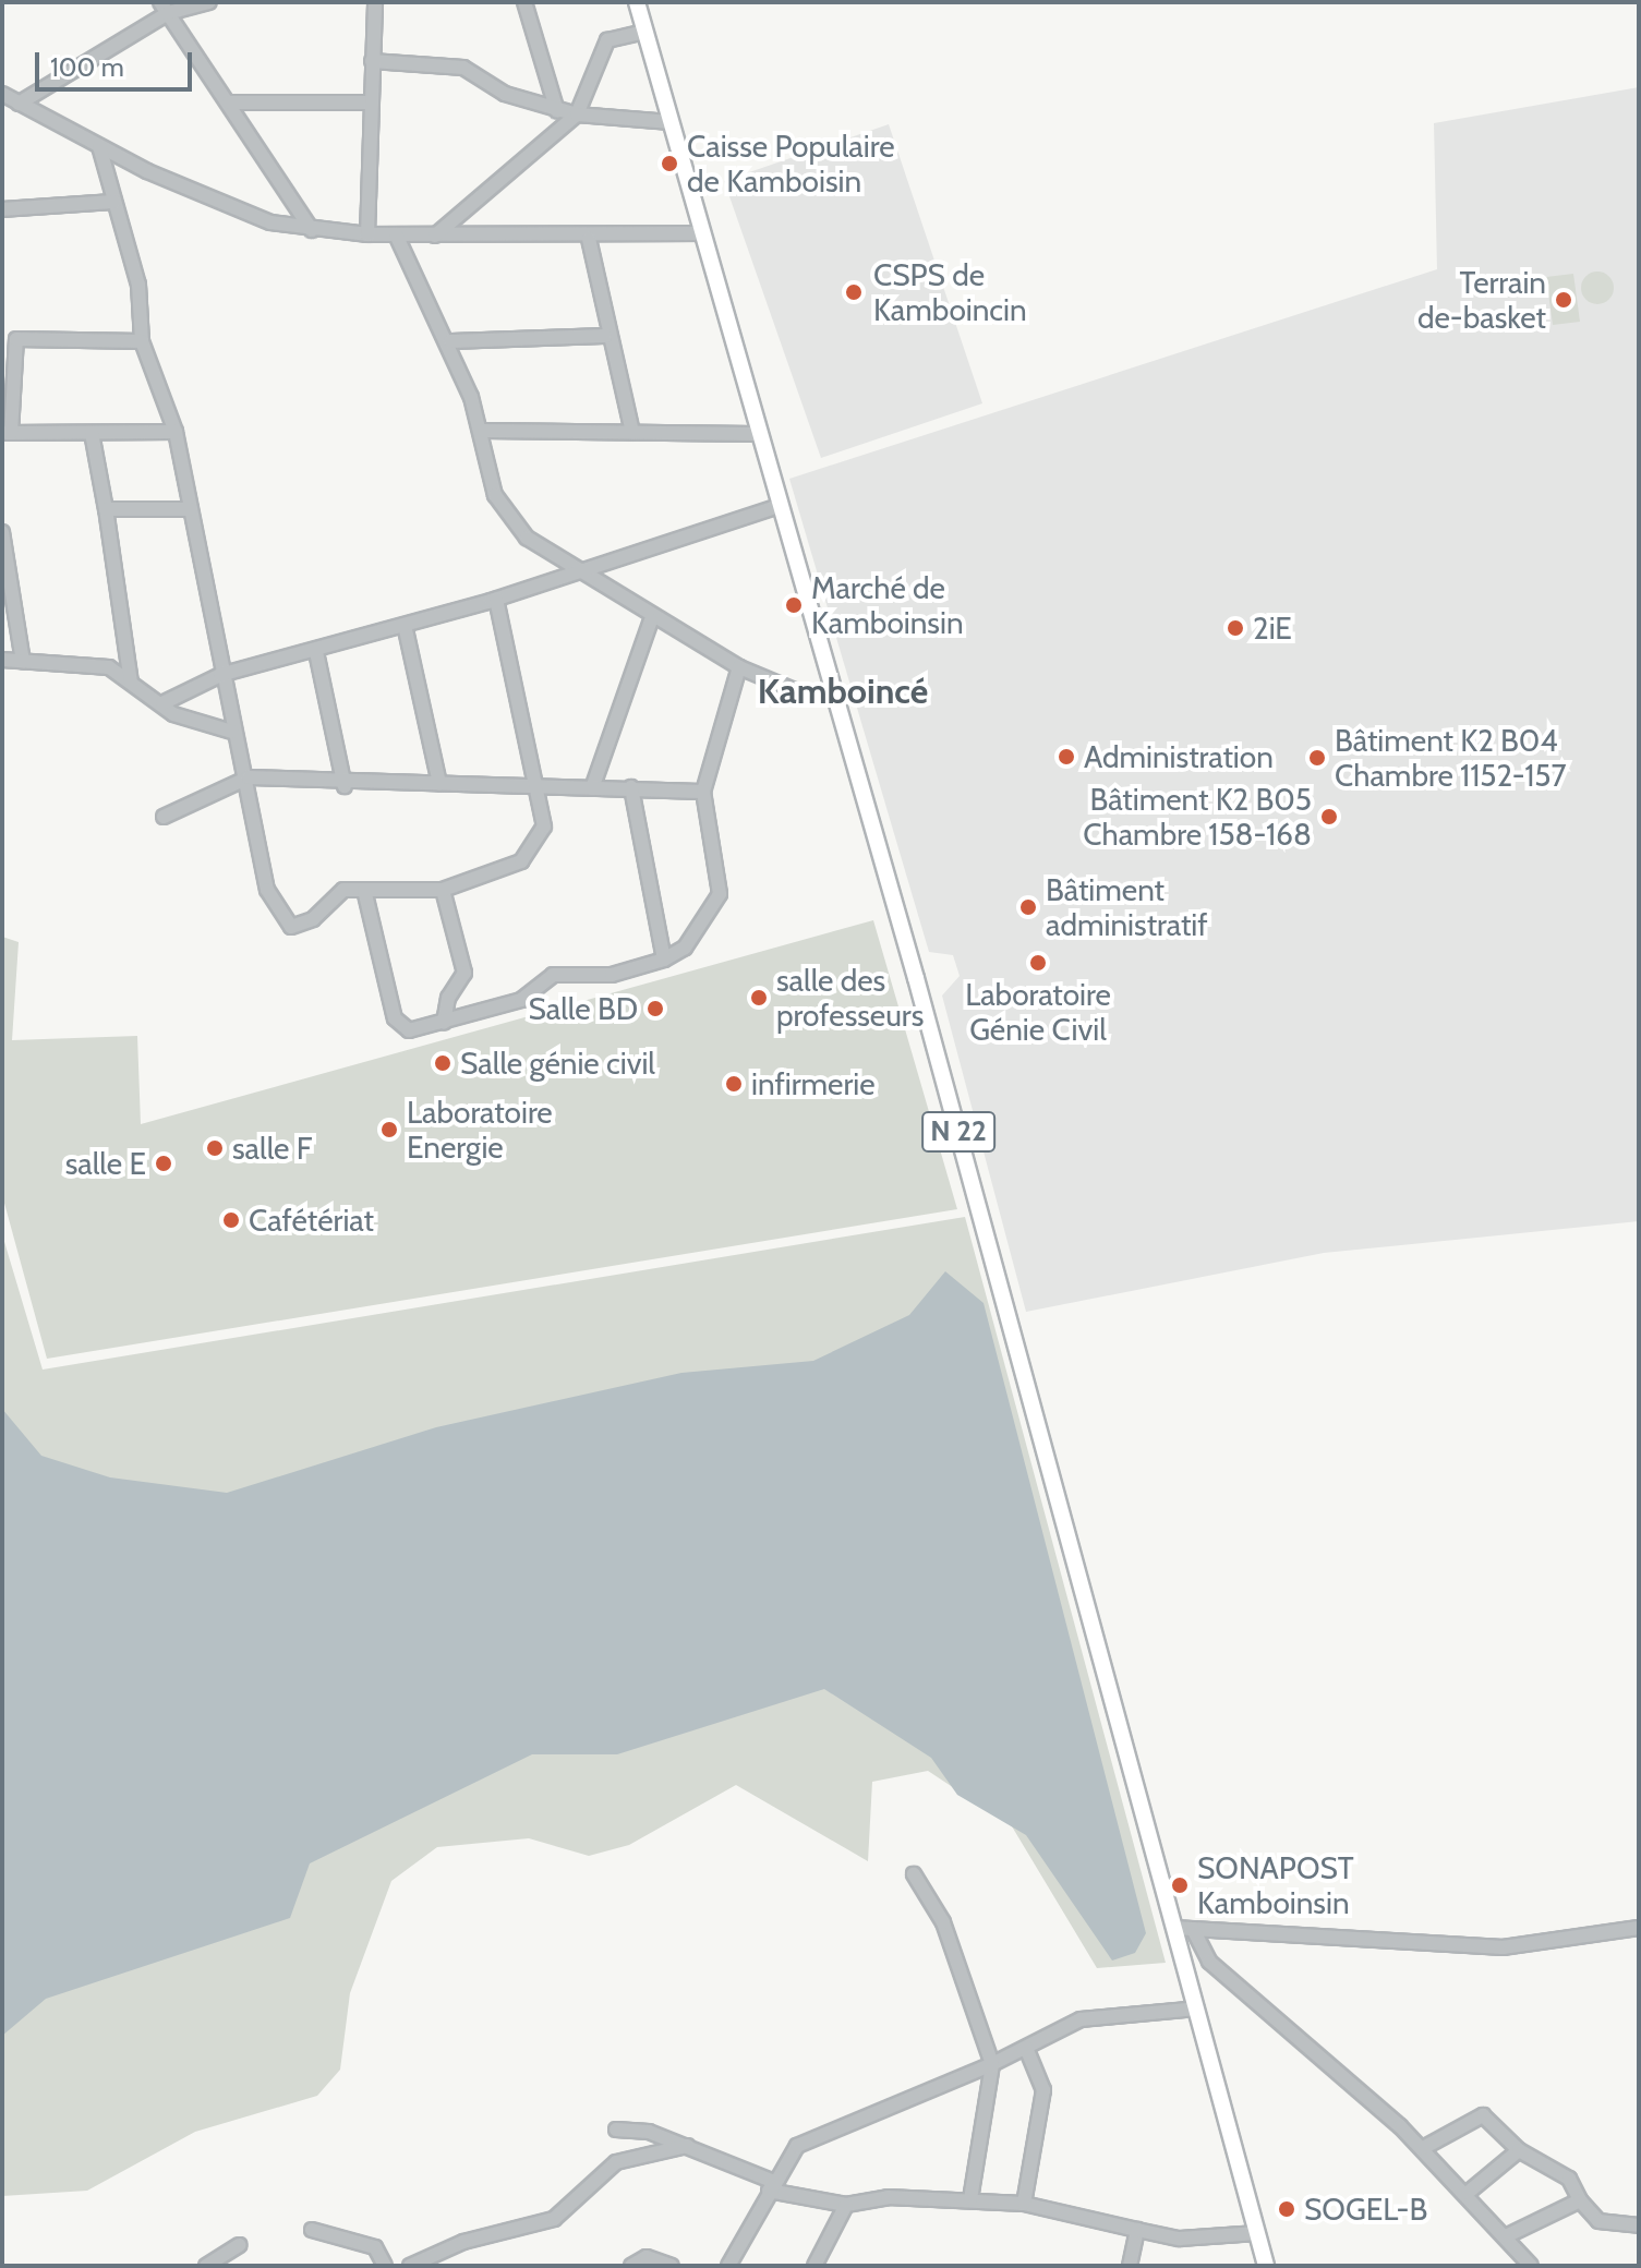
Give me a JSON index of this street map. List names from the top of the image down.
{
  "streets": {
    "main road": ["N 22"]
  },
  "districts": ["Kamboincé"],
  "places": [
    "Caisse Populaire de Kamboisin",
    "CSPS de Kamboincin",
    "Terrain de-basket",
    "Marché de Kamboinsin",
    "2iE",
    "Administration",
    "Bâtiment K2 B04 Chambre 1152-157",
    "Bâtiment K2 B05 Chambre 158-168",
    "Bâtiment administratif",
    "Laboratoire Génie Civil",
    "salle des professeurs",
    "Salle BD",
    "Salle génie civil",
    "infirmerie",
    "Laboratoire Energie",
    "salle F",
    "salle E",
    "Cafétériat",
    "SONAPOST Kamboinsin",
    "SOGEL-B"
  ],
  "scale_bar": "100 m"
}
